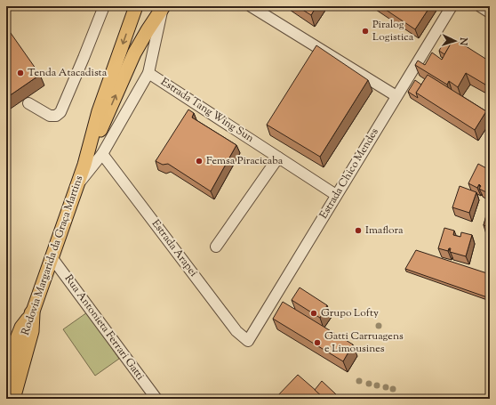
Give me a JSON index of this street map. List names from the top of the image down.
{
  "streets": {
    "main road": ["Rodovia Margarida da Graça Martins"],
    "street": [
      "Estrada Tang Wing Sun",
      "Estrada Chico Mendes",
      "Estrada Arapeí",
      "Rua Antonieta Ferrari Gatti"
    ]
  },
  "crossings": [
    ["Estrada Tang Wing Sun", "Estrada Chico Mendes"],
    ["Estrada Chico Mendes", "Estrada Arapeí"],
    ["Rodovia Margarida da Graça Martins", "Rua Antonieta Ferrari Gatti"]
  ],
  "places": [
    "Piralog Logistica",
    "Tenda Atacadista",
    "Femsa Piracicaba",
    "Imaflora",
    "Grupo Lofty",
    "Gatti Carruagens e Limousines"
  ],
  "north": "right"
}
